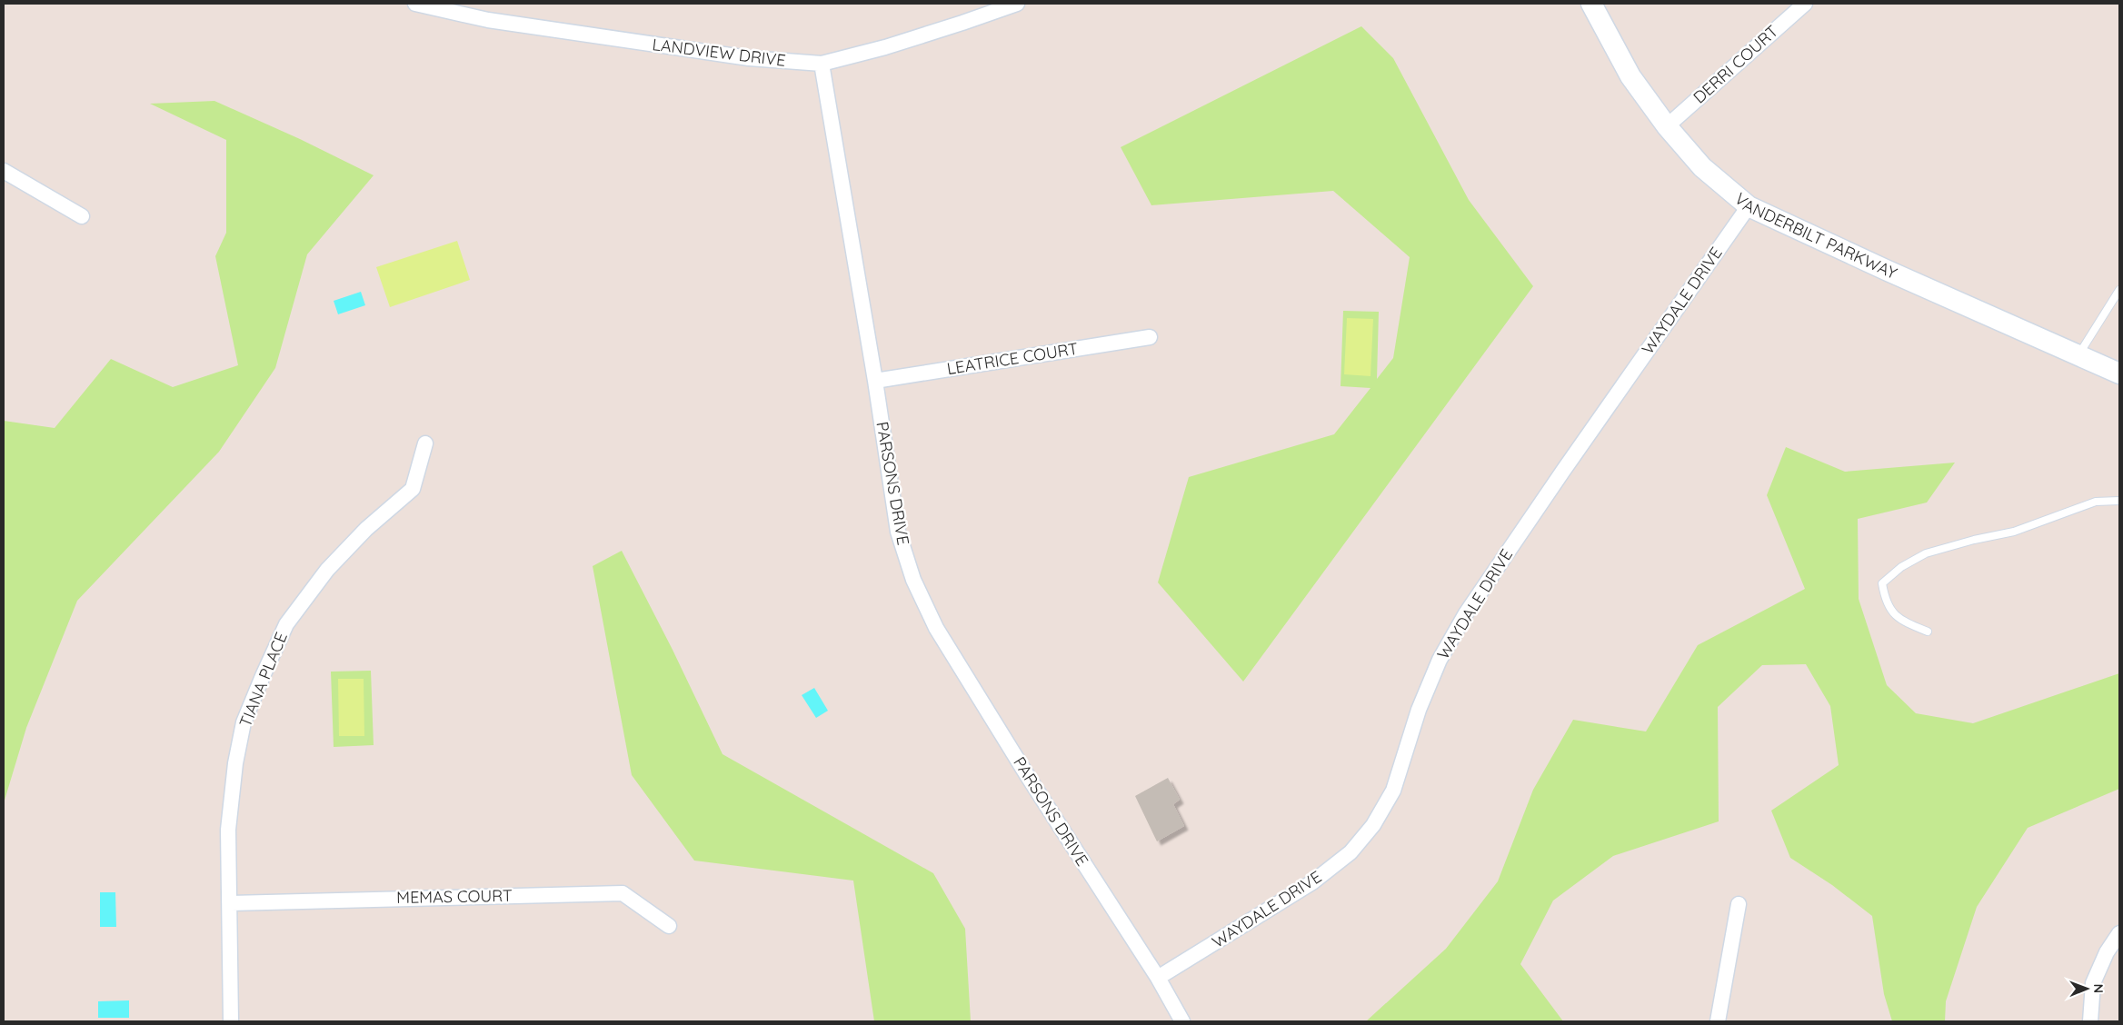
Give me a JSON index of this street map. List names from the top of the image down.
{
  "streets": {
    "main road": ["VANDERBILT PARKWAY"],
    "street": [
      "LANDVIEW DRIVE",
      "DERRI COURT",
      "WAYDALE DRIVE",
      "LEATRICE COURT",
      "PARSONS DRIVE",
      "TIANA PLACE",
      "MEMAS COURT"
    ]
  },
  "crossings": [
    ["LANDVIEW DRIVE", "PARSONS DRIVE"],
    ["DERRI COURT", "VANDERBILT PARKWAY"],
    ["VANDERBILT PARKWAY", "WAYDALE DRIVE"],
    ["WAYDALE DRIVE", "PARSONS DRIVE"],
    ["LEATRICE COURT", "PARSONS DRIVE"],
    ["TIANA PLACE", "MEMAS COURT"]
  ],
  "north": "right"
}
